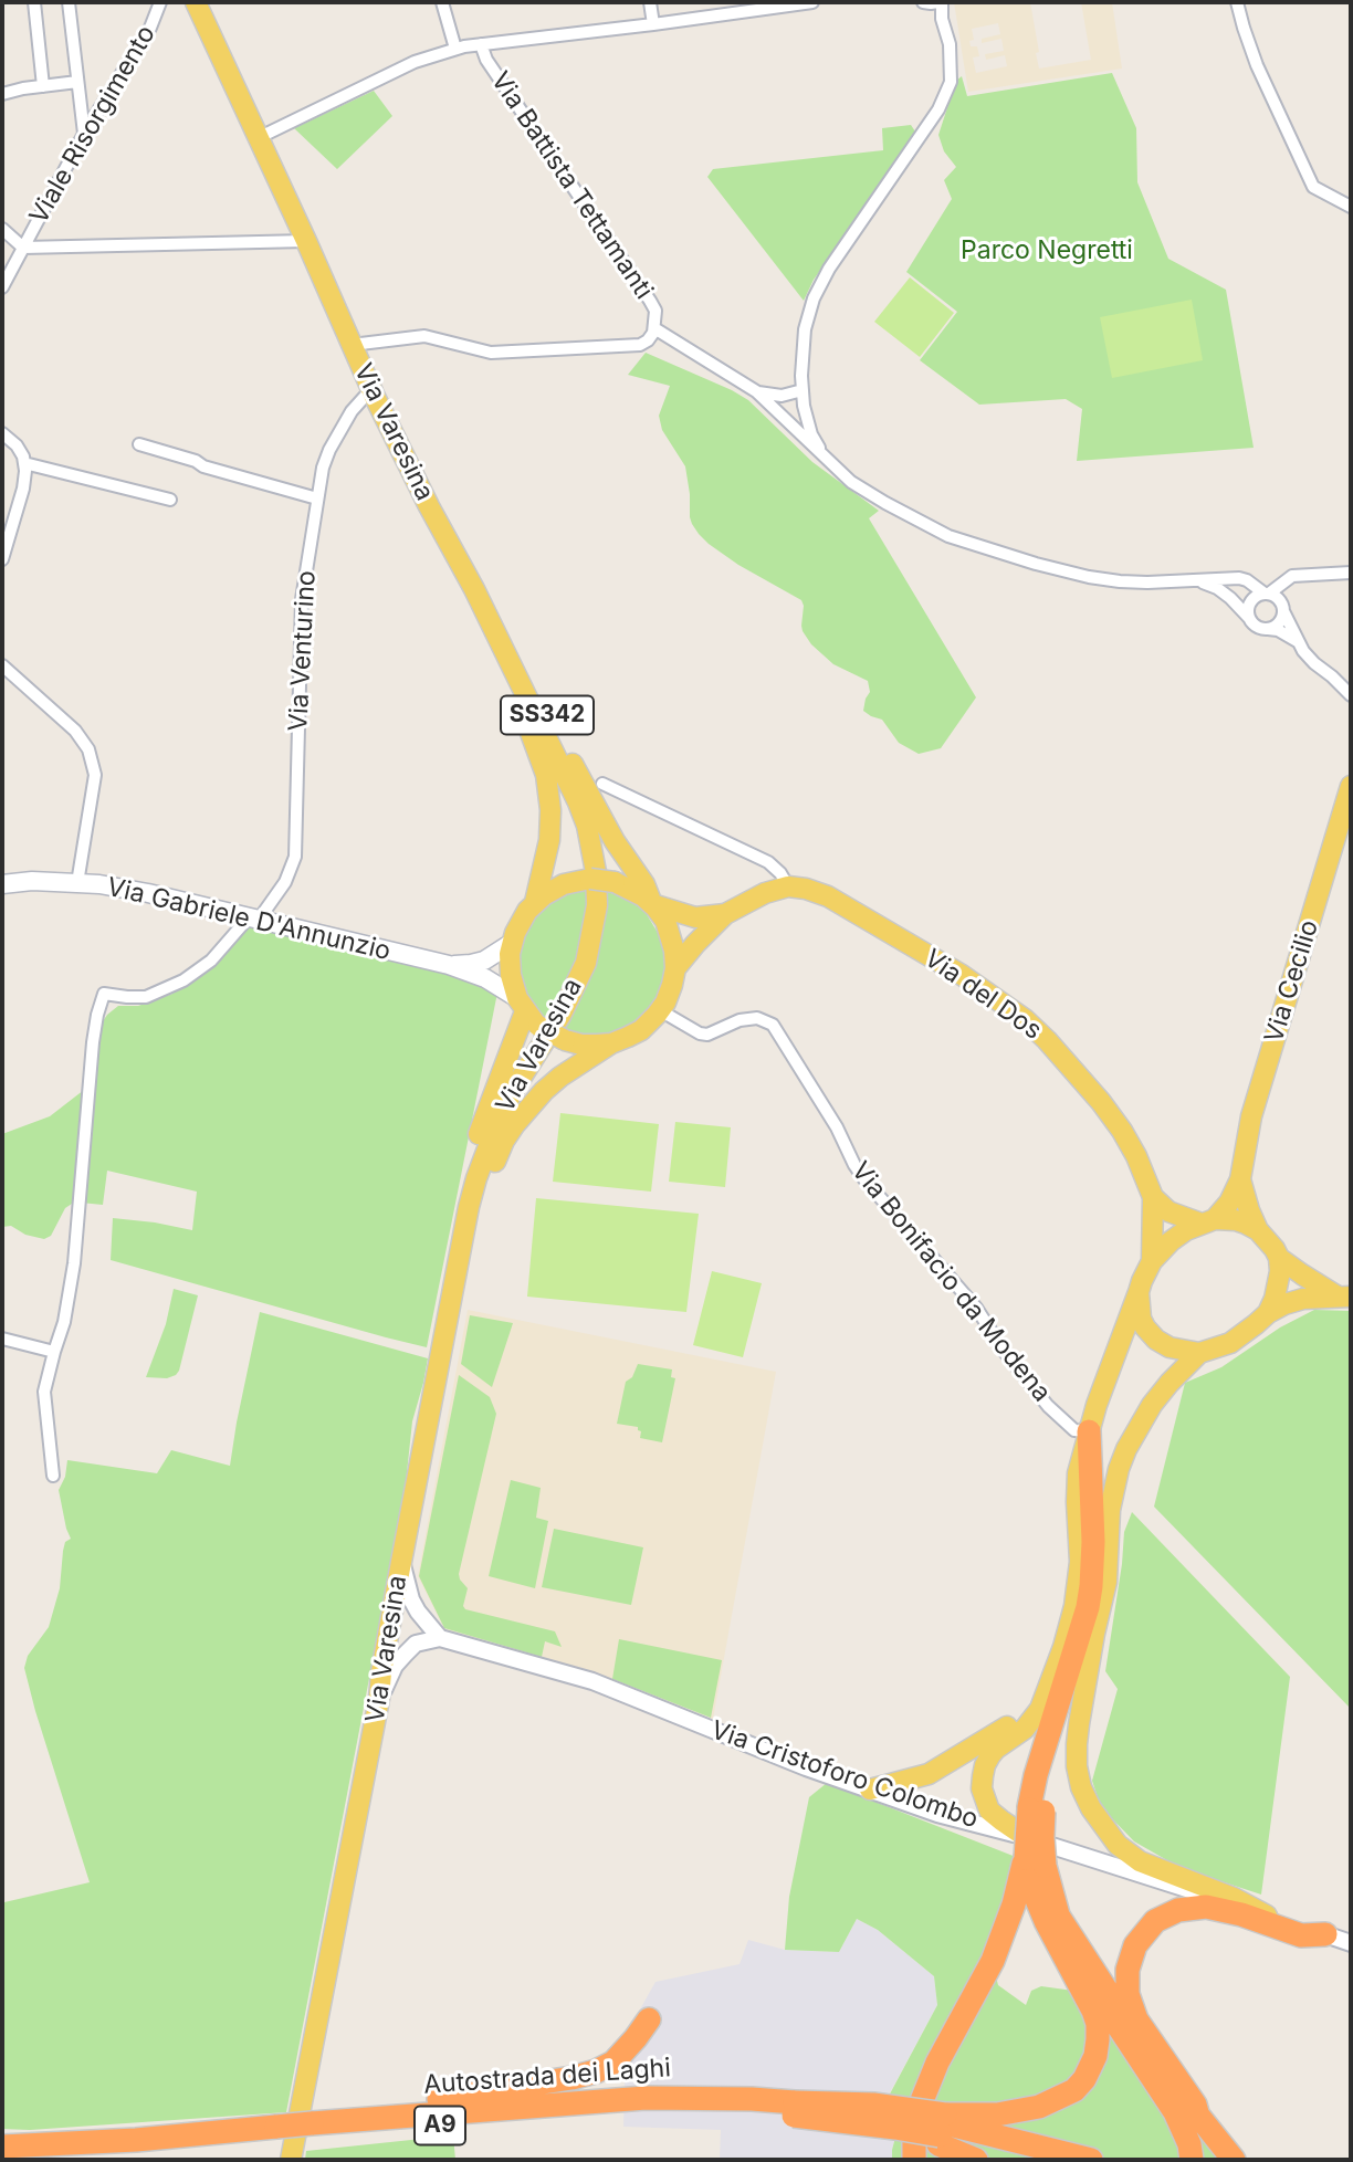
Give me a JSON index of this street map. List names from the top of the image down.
{
  "streets": {
    "highway": ["Autostrada dei Laghi", "A9"],
    "main road": [
      "Via Varesina",
      "SS342",
      "Via Gabriele D'Annunzio",
      "Via Cecilio",
      "Via del Dos"
    ],
    "street": [
      "Viale Risorgimento",
      "Via Battista Tettamanti",
      "Via Venturino",
      "Via Bonifacio da Modena",
      "Via Cristoforo Colombo"
    ]
  },
  "crossings": [
    ["Via Varesina", "Via Venturino"],
    ["Via Varesina", "SS342"],
    ["Via Venturino", "Via Gabriele D'Annunzio"],
    ["SS342", "Via Gabriele D'Annunzio"],
    ["SS342", "Via Bonifacio da Modena"],
    ["Via Gabriele D'Annunzio", "Via Bonifacio da Modena"],
    ["Via Cecilio", "Via del Dos"],
    ["Via Cecilio", "Via Bonifacio da Modena"],
    ["Via Cecilio", "Via Cristoforo Colombo"]
  ],
  "parks": ["Parco Negretti"]
}
